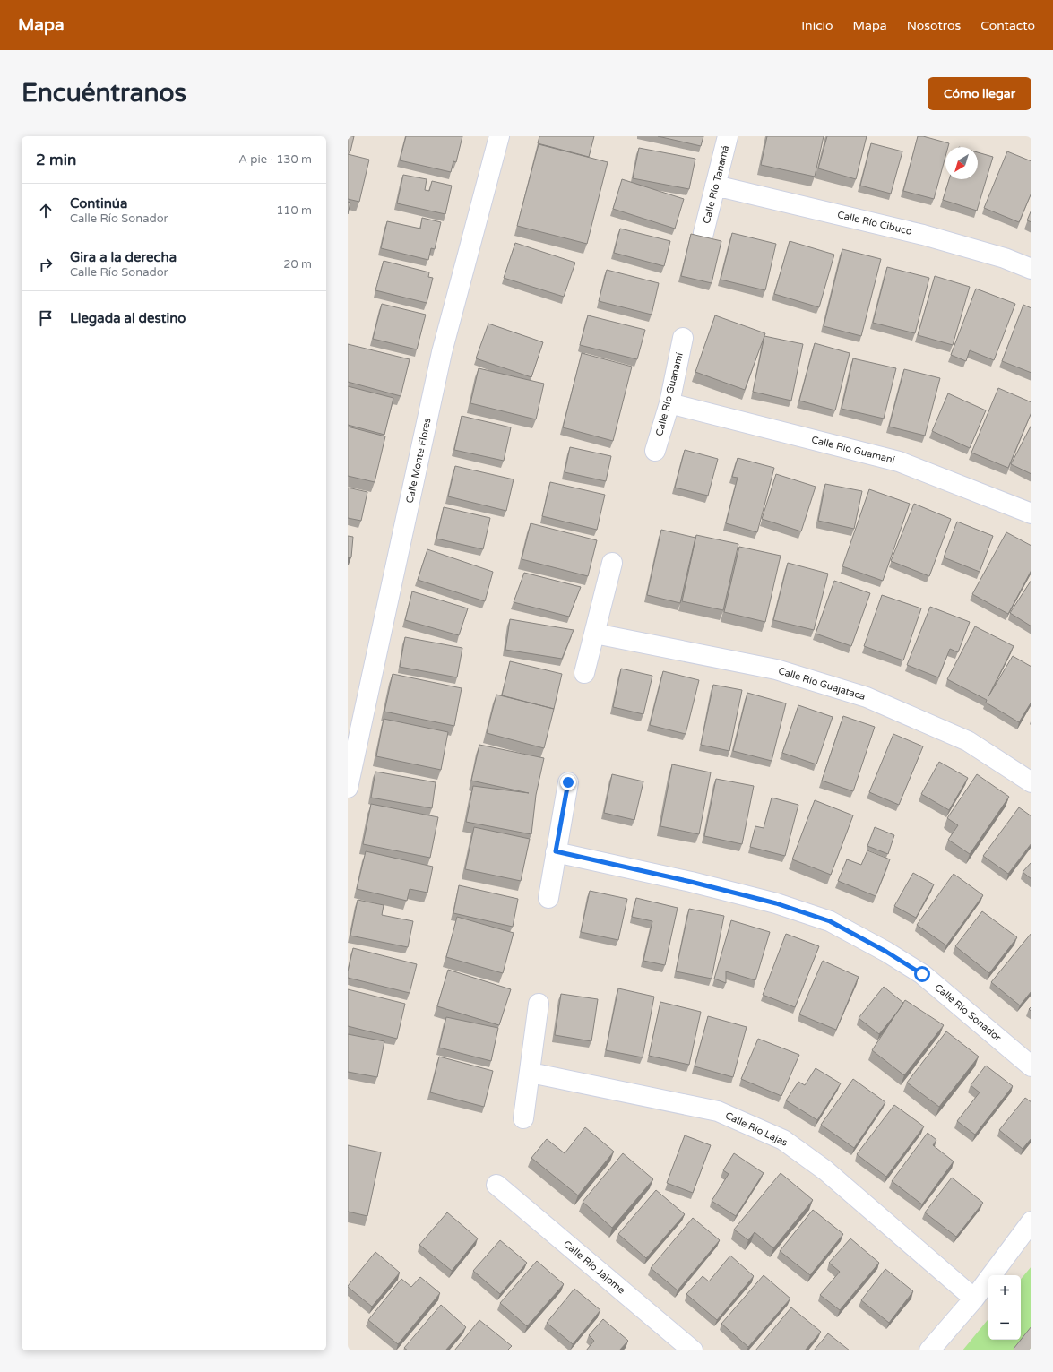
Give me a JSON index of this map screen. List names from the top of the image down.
{
  "streets": {
    "street": [
      "Calle Río Tanamá",
      "Calle Río Cibuco",
      "Calle Río Guanamí",
      "Calle Río Guamaní",
      "Calle Monte Flores",
      "Calle Río Guajataca",
      "Calle Río Sonador",
      "Calle Río Lajas",
      "Calle Río Jájome"
    ]
  },
  "crossings": [
    ["Calle Río Tanamá", "Calle Río Cibuco"],
    ["Calle Río Guanamí", "Calle Río Guamaní"]
  ],
  "north": "bottom left",
  "page": {
    "header": "Mapa",
    "nav": [
      "Inicio",
      "Mapa",
      "Nosotros",
      "Contacto"
    ],
    "buttons": "Cómo llegar",
    "title": "Encuéntranos",
    "heading": ["2 min", "A pie · 130 m"],
    "list": [
      ["Continúa", "Calle Río Sonador", "110 m"],
      ["Gira a la derecha", "Calle Río Sonador", "20 m"],
      "Llegada al destino"
    ],
    "map_buttons": ["+", "−"]
  }
}
